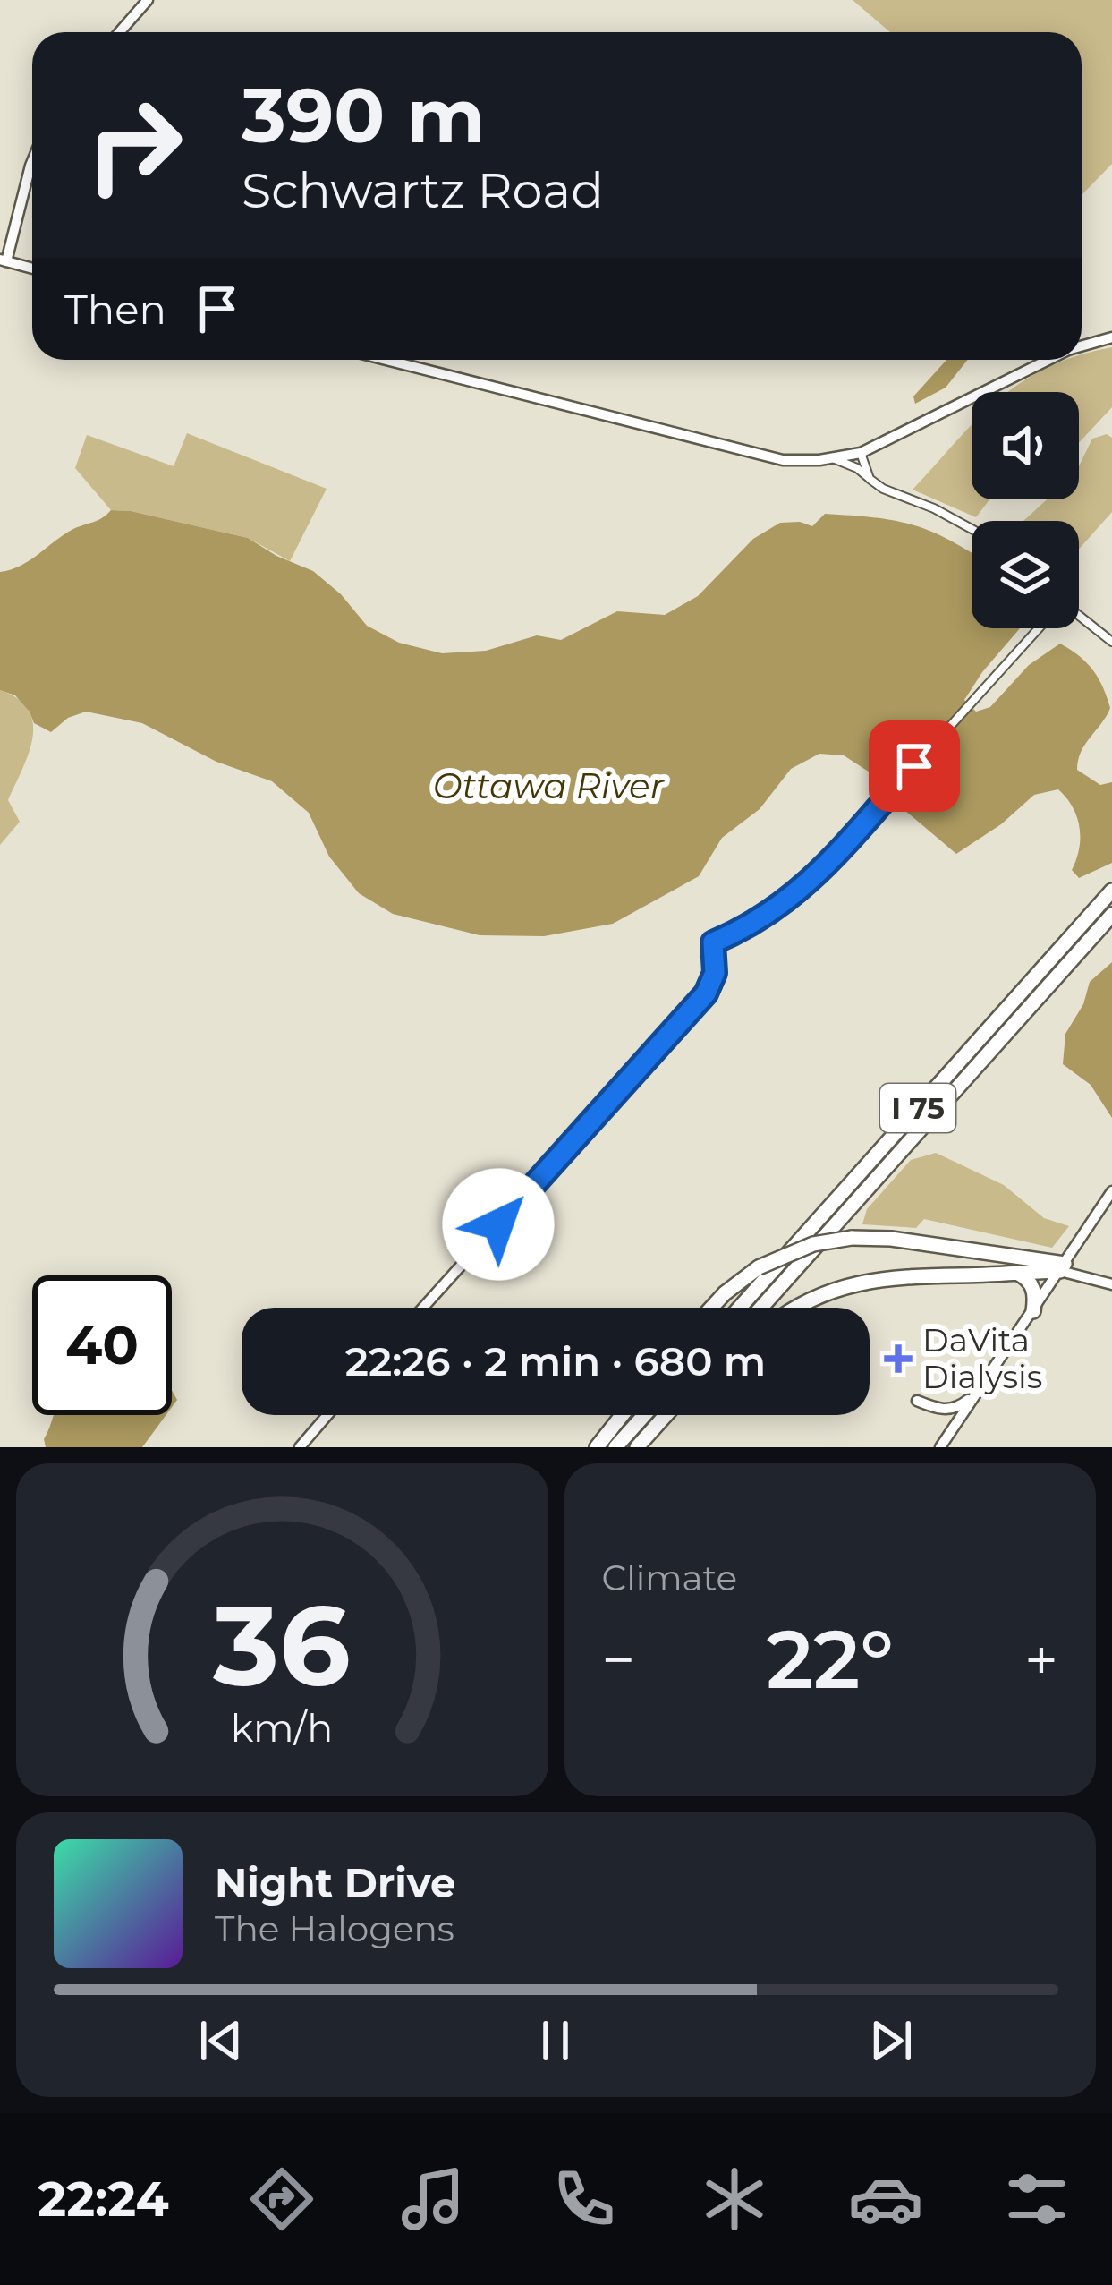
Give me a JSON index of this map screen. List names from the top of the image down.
{
  "streets": {
    "highway": ["I 75"]
  },
  "water": ["Ottawa River"],
  "places": {
    "health": ["DaVita Dialysis"]
  },
  "page": {
    "turn": ["390 m", "Schwartz Road"],
    "then": "Then",
    "limit": "40",
    "trip": "22:26 · 2 min · 680 m",
    "tile": "Climate",
    "heat": ["−", "22°", "+"],
    "song": ["Night Drive", "The Halogens"],
    "tabs": "22:24",
    "gauge": ["36", "km/h"]
  }
}
